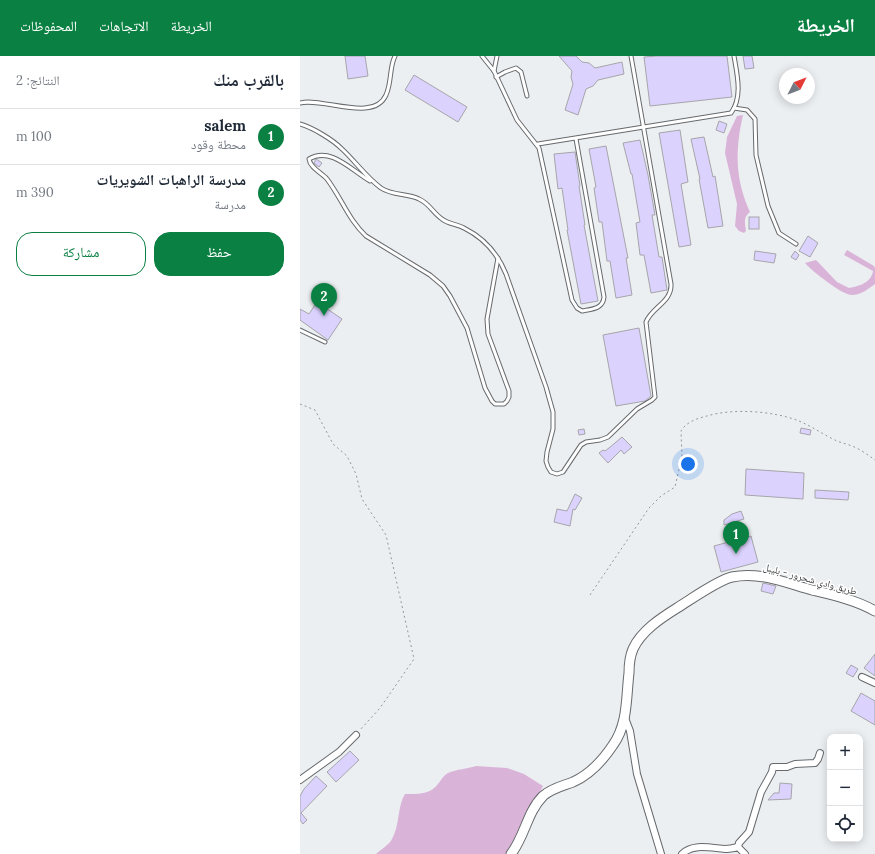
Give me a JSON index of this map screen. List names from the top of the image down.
{
  "streets": {
    "street": ["طريق وادي شحرور - بليبل"]
  },
  "north": "top right",
  "page": {
    "header": "الخريطة",
    "nav": ["الخريطة", "الاتجاهات", "المحفوظات"],
    "heading": ["بالقرب منك", "النتائج: 2"],
    "list": [
      {
        "mark": "1",
        "name": "salem",
        "note": "محطة وقود",
        "value": "100 m"
      },
      {
        "mark": "2",
        "name": "مدرسة الراهبات الشويريات",
        "note": "مدرسة",
        "value": "390 m"
      }
    ],
    "buttons": ["حفظ", "مشاركة"],
    "pins": ["2", "1"],
    "map_buttons": ["+", "−"]
  }
}
